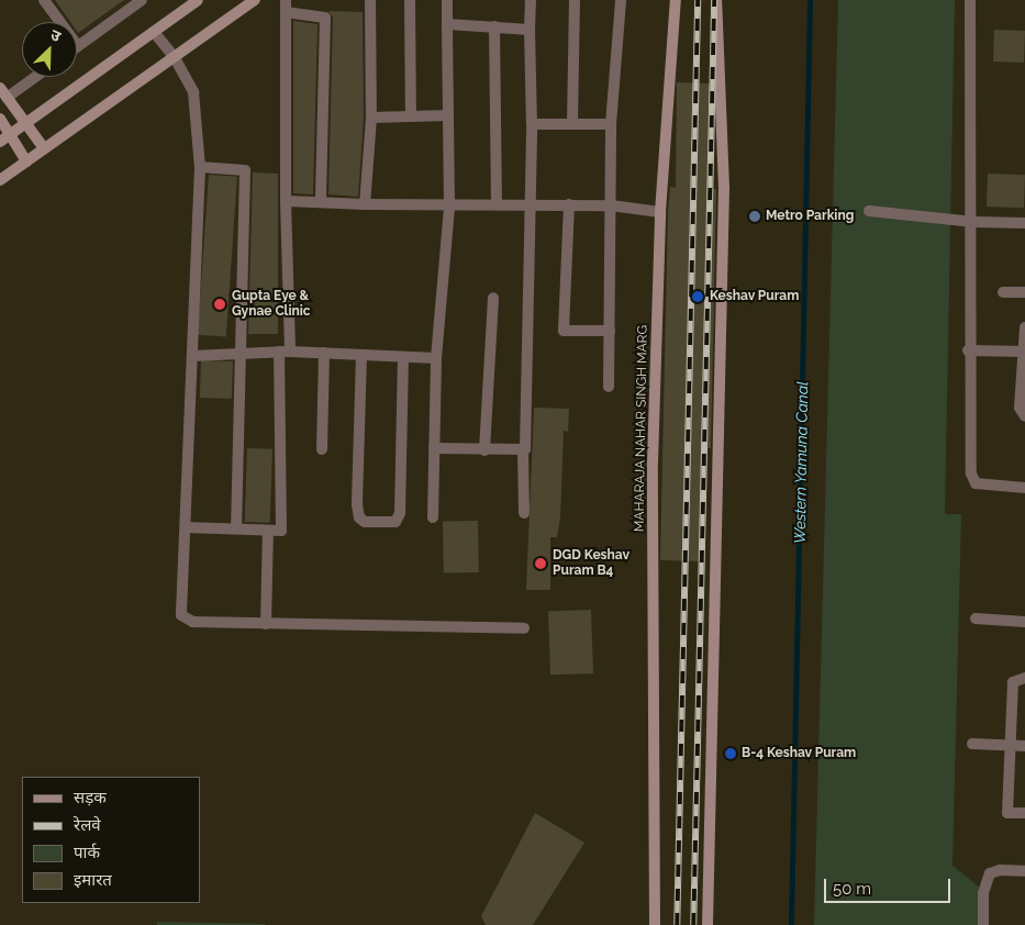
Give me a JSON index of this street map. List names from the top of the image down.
{
  "streets": {
    "main road": ["MAHARAJA NAHAR SINGH MARG"]
  },
  "water": ["Western Yamuna Canal"],
  "places": [
    "Metro Parking",
    "Keshav Puram",
    "Gupta Eye & Gynae Clinic",
    "DGD Keshav Puram B4",
    "B-4 Keshav Puram"
  ],
  "legend": [
    "सड़क",
    "रेलवे",
    "पार्क",
    "इमारत"
  ],
  "scale_bar": "50 m",
  "north": "top right"
}
